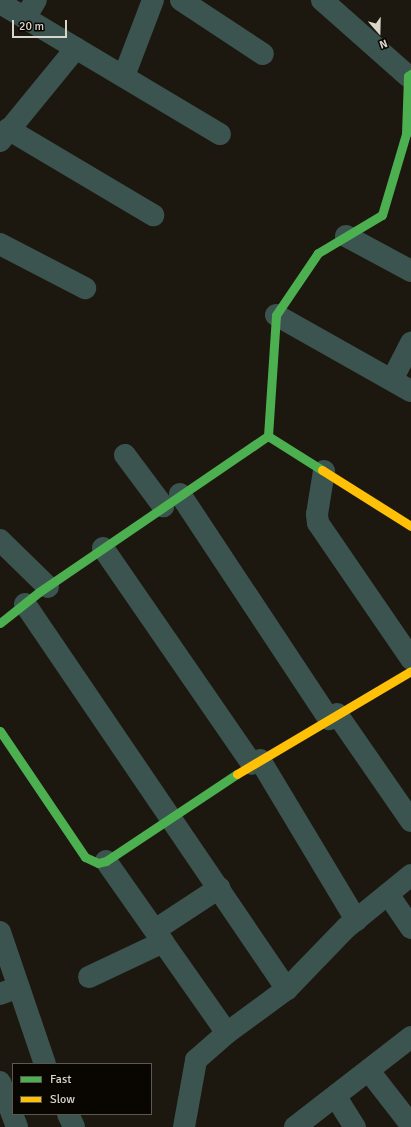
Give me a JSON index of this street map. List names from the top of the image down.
{
  "legend": ["Fast", "Slow"],
  "scale_bar": "20 m",
  "north": "bottom"
}
